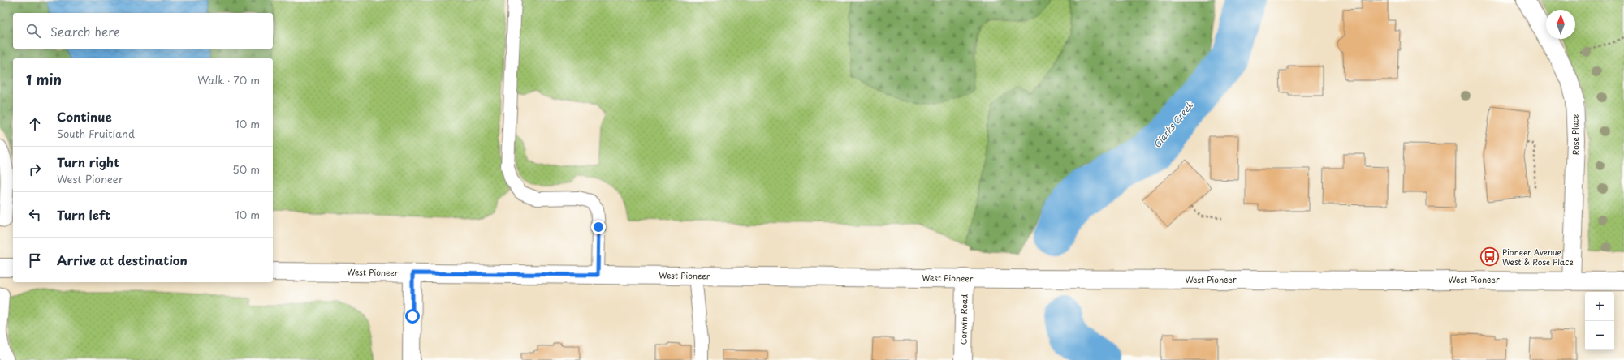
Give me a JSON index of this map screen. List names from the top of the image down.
{
  "streets": {
    "main road": ["Rose Place", "West Pioneer", "Corwin Road"]
  },
  "crossings": [
    ["Rose Place", "West Pioneer"],
    ["West Pioneer", "Corwin Road"]
  ],
  "water": ["Clarks Creek"],
  "places": {
    "bus stop": ["Pioneer Avenue West & Rose Place"]
  },
  "north": "top",
  "page": {
    "search": "Search here",
    "heading": ["1 min", "Walk · 70 m"],
    "list": [
      ["Continue", "South Fruitland", "10 m"],
      ["Turn right", "West Pioneer", "50 m"],
      ["Turn left", "10 m"],
      "Arrive at destination"
    ],
    "map_buttons": ["+", "−"]
  }
}
